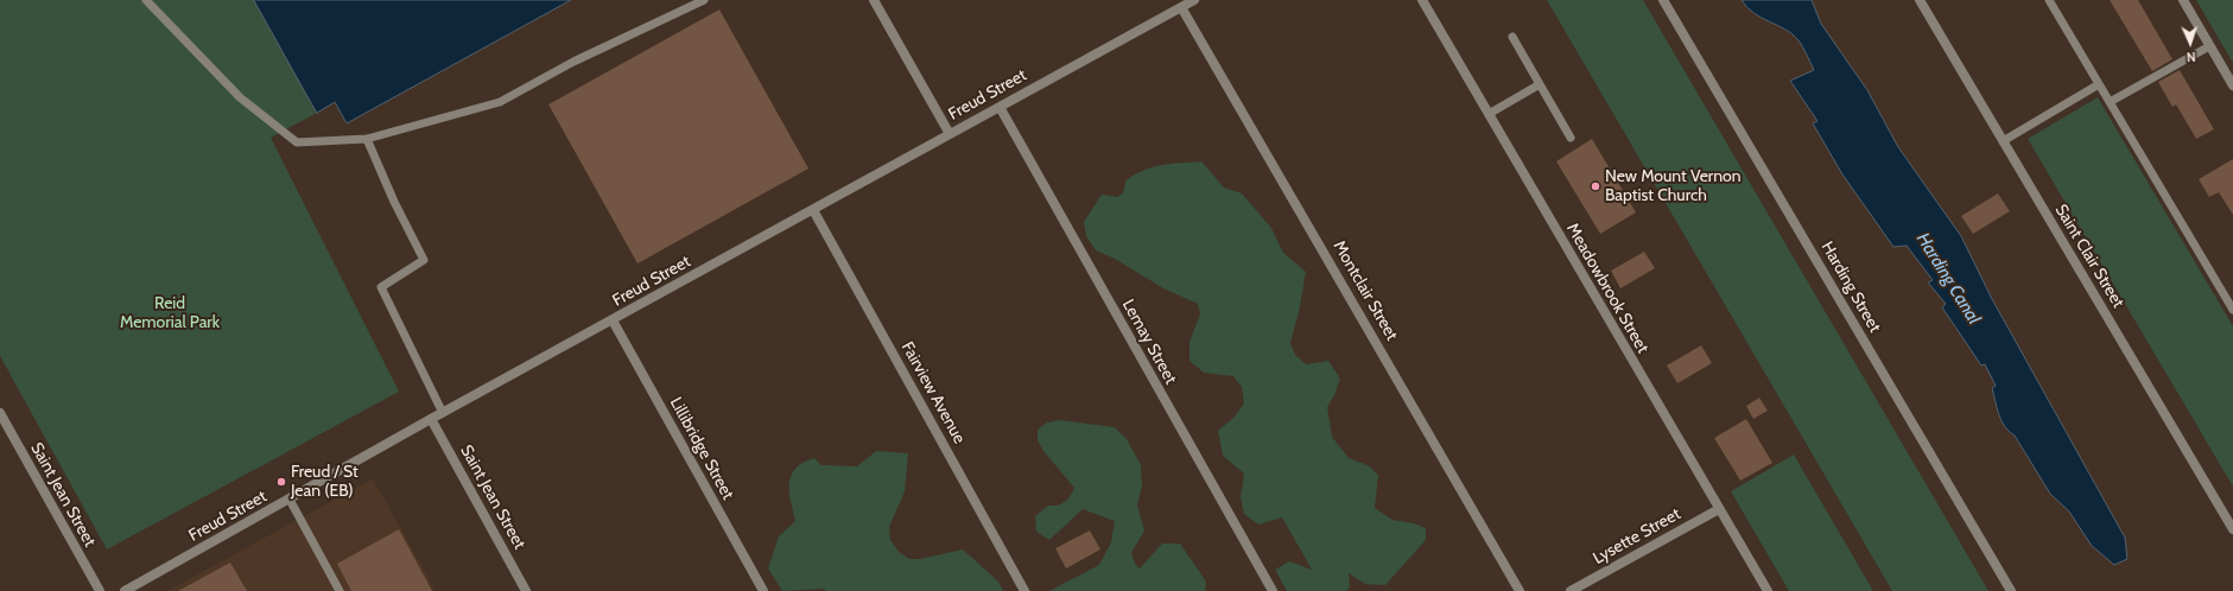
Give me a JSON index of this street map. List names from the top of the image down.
{
  "streets": {
    "street": [
      "Freud Street",
      "Saint Clair Street",
      "Harding Street",
      "Meadowbrook Street",
      "Montclair Street",
      "Lemay Street",
      "Fairview Avenue",
      "Lillibridge Street",
      "Saint Jean Street",
      "Lysette Street"
    ]
  },
  "crossings": [
    ["Freud Street", "Montclair Street"],
    ["Freud Street", "Lemay Street"],
    ["Freud Street", "Fairview Avenue"],
    ["Freud Street", "Lillibridge Street"],
    ["Freud Street", "Saint Jean Street"],
    ["Meadowbrook Street", "Lysette Street"]
  ],
  "water": ["Harding Canal"],
  "parks": ["Reid Memorial Park"],
  "places": ["New Mount Vernon Baptist Church", "Freud / St Jean (EB)"],
  "north": "bottom"
}
